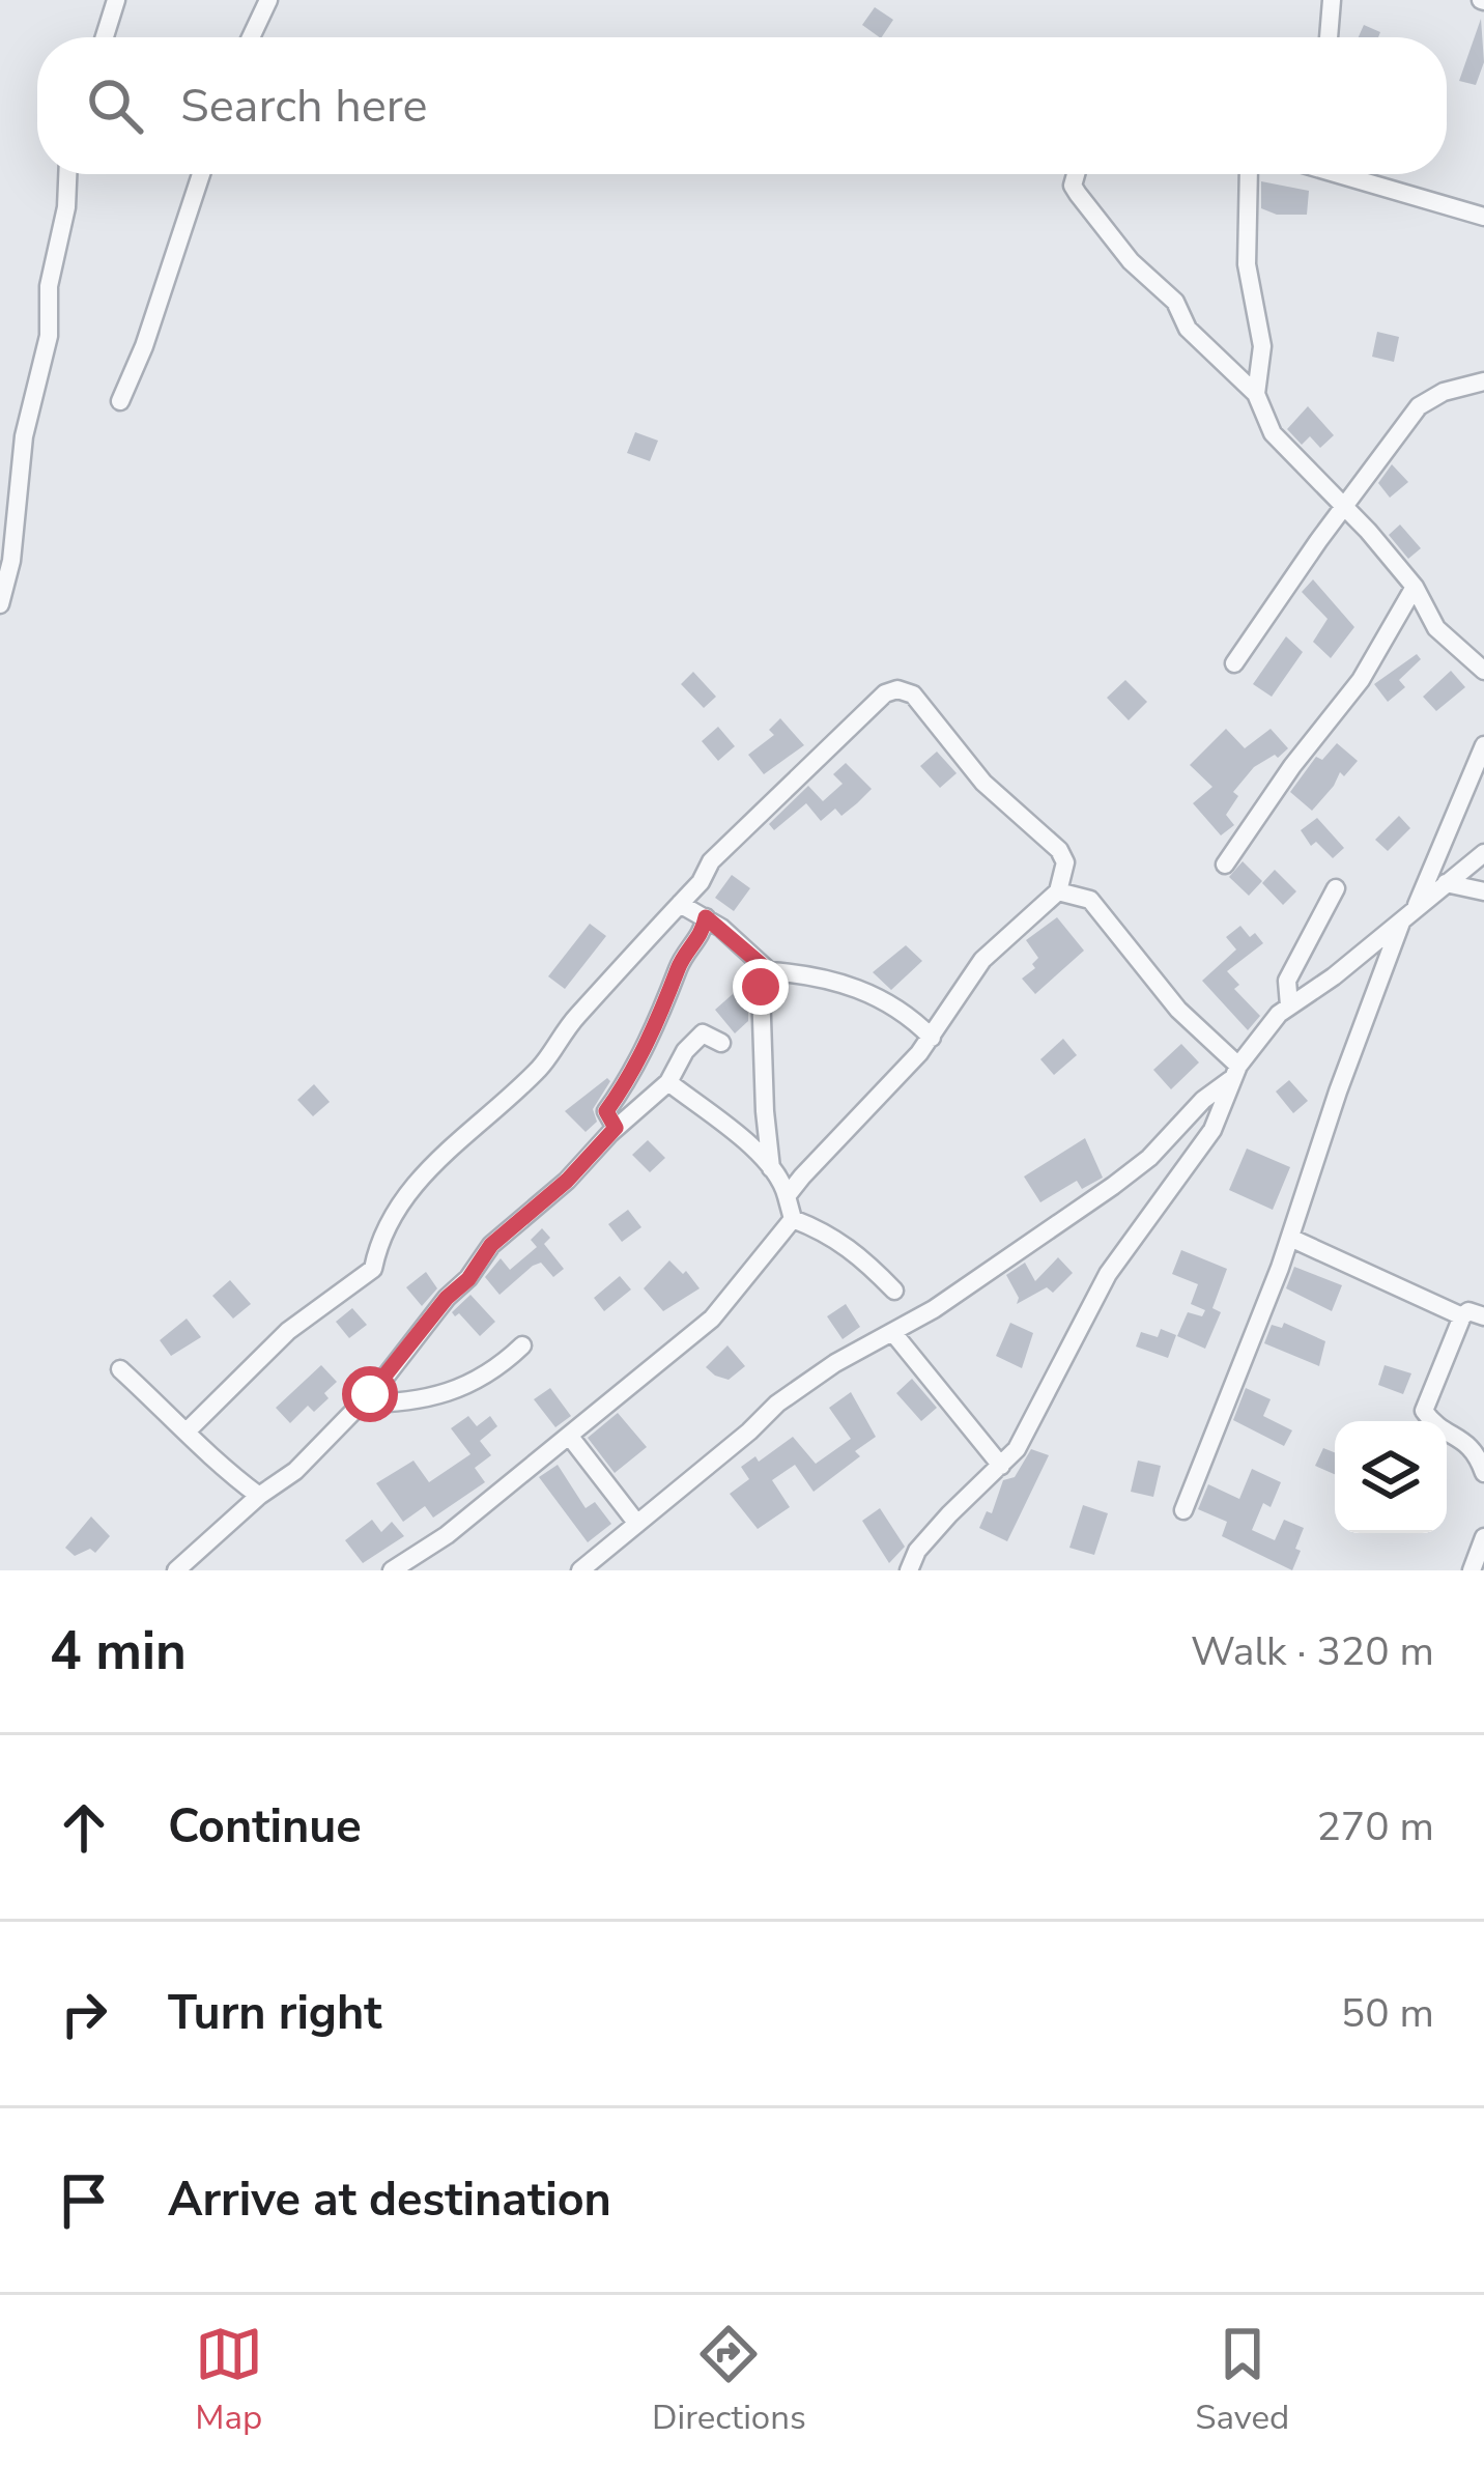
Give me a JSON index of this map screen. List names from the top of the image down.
{
  "page": {
    "search": "Search here",
    "heading": ["4 min", "Walk · 320 m"],
    "list": [
      ["Continue", "270 m"],
      ["Turn right", "50 m"],
      "Arrive at destination"
    ],
    "nav": ["Map", "Directions", "Saved"]
  }
}
